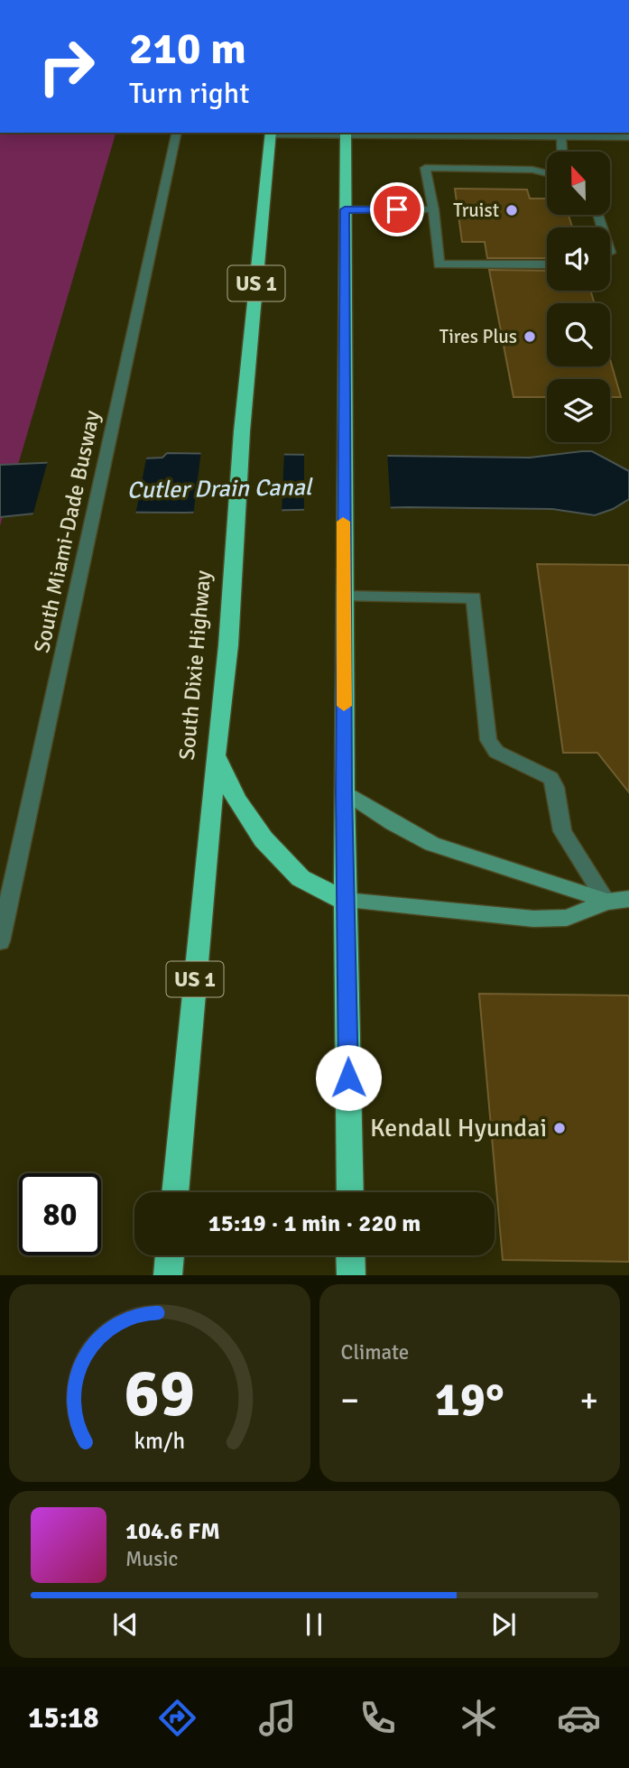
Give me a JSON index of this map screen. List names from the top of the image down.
{
  "streets": {
    "highway": ["US 1", "South Dixie Highway"],
    "street": ["South Miami-Dade Busway"]
  },
  "water": ["Cutler Drain Canal"],
  "places": ["Truist", "Tires Plus", "Kendall Hyundai"],
  "north": "top",
  "page": {
    "turn": ["210 m", "Turn right"],
    "limit": "80",
    "trip": "15:19 · 1 min · 220 m",
    "tile": "Climate",
    "heat": ["−", "19°", "+"],
    "song": ["104.6 FM", "Music"],
    "tabs": "15:18",
    "gauge": ["69", "km/h"]
  }
}
